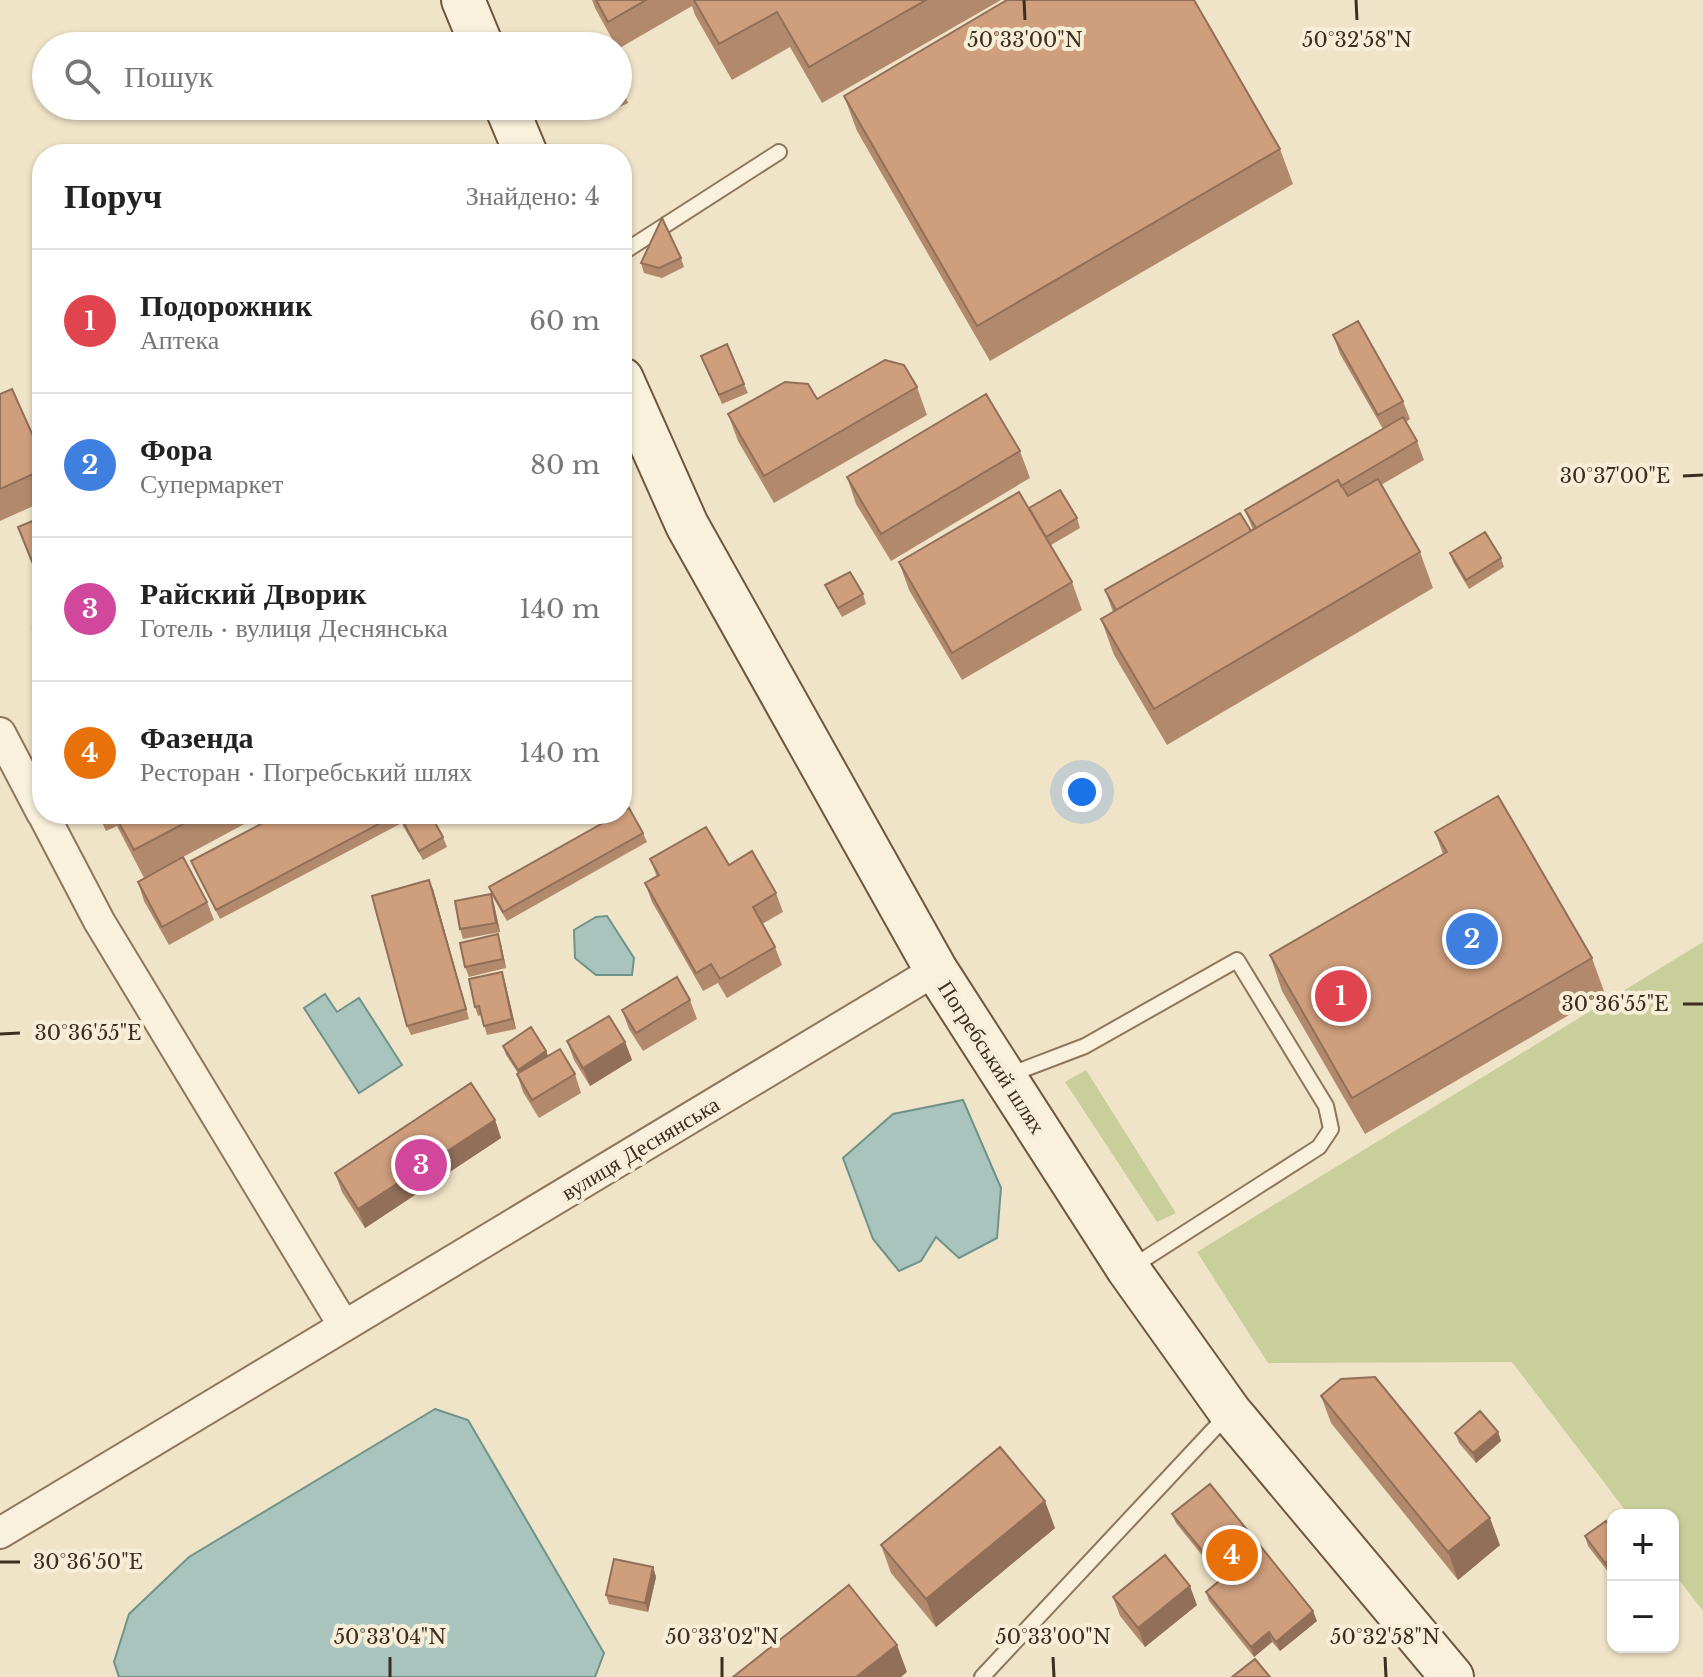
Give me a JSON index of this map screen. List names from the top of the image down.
{
  "streets": {
    "main road": ["Погребський шлях"],
    "street": ["вулиця Деснянська"]
  },
  "crossings": [
    ["Погребський шлях", "вулиця Деснянська"]
  ],
  "page": {
    "search": "Пошук",
    "heading": ["Поруч", "Знайдено: 4"],
    "list": [
      {
        "mark": "1",
        "name": "Подорожник",
        "note": "Аптека",
        "value": "60 m"
      },
      {
        "mark": "2",
        "name": "Фора",
        "note": "Супермаркет",
        "value": "80 m"
      },
      {
        "mark": "3",
        "name": "Райский Дворик",
        "note": "Готель · вулиця Деснянська",
        "value": "140 m"
      },
      {
        "mark": "4",
        "name": "Фазенда",
        "note": "Ресторан · Погребський шлях",
        "value": "140 m"
      }
    ],
    "pins": [
      "2",
      "1",
      "3",
      "4"
    ],
    "map_buttons": ["+", "−"]
  },
  "coordinates": [
    "50°33'00\"N",
    "50°32'58\"N",
    "30°37'00\"E",
    "30°36'55\"E",
    "30°36'50\"E",
    "50°33'04\"N",
    "50°33'02\"N"
  ]
}
